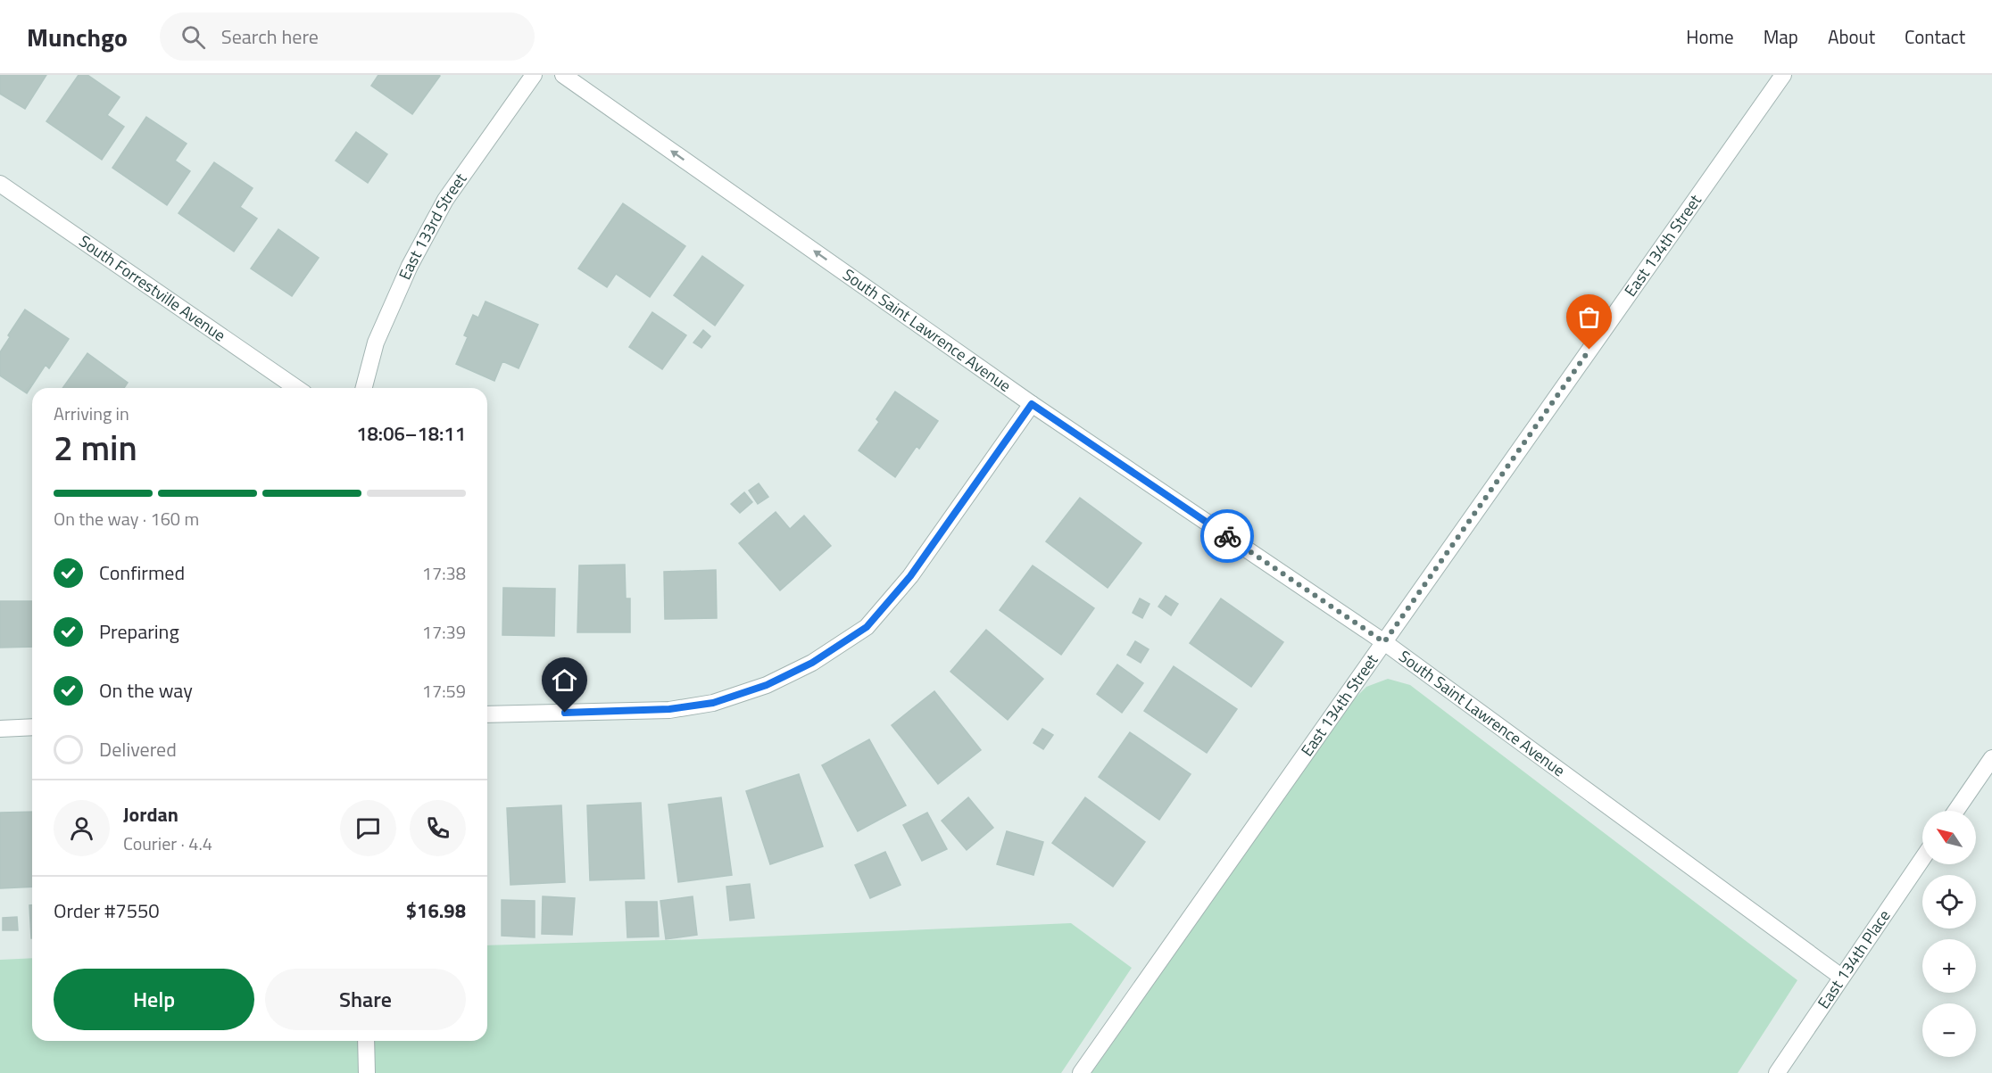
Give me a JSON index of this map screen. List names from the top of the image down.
{
  "streets": {
    "street": [
      "East 133rd Street",
      "East 134th Street",
      "South Forrestville Avenue",
      "South Saint Lawrence Avenue",
      "East 134th Place"
    ]
  },
  "crossings": [
    ["East 134th Street", "South Saint Lawrence Avenue"],
    ["South Saint Lawrence Avenue", "East 134th Place"]
  ],
  "one_way": ["South Saint Lawrence Avenue"],
  "north": "top left",
  "page": {
    "header": "Munchgo",
    "search": "Search here",
    "nav": [
      "Home",
      "Map",
      "About",
      "Contact"
    ],
    "heading": ["2 min", "Arriving in", "18:06–18:11"],
    "panel": [
      "Jordan",
      "Courier · 4.4",
      "Order #7550",
      "$16.98"
    ],
    "bar": "On the way · 160 m",
    "list": [
      ["Confirmed", "17:38"],
      ["Preparing", "17:39"],
      ["On the way", "17:59"],
      "Delivered"
    ],
    "map_buttons": ["+", "−"],
    "buttons": ["Help", "Share"]
  }
}
